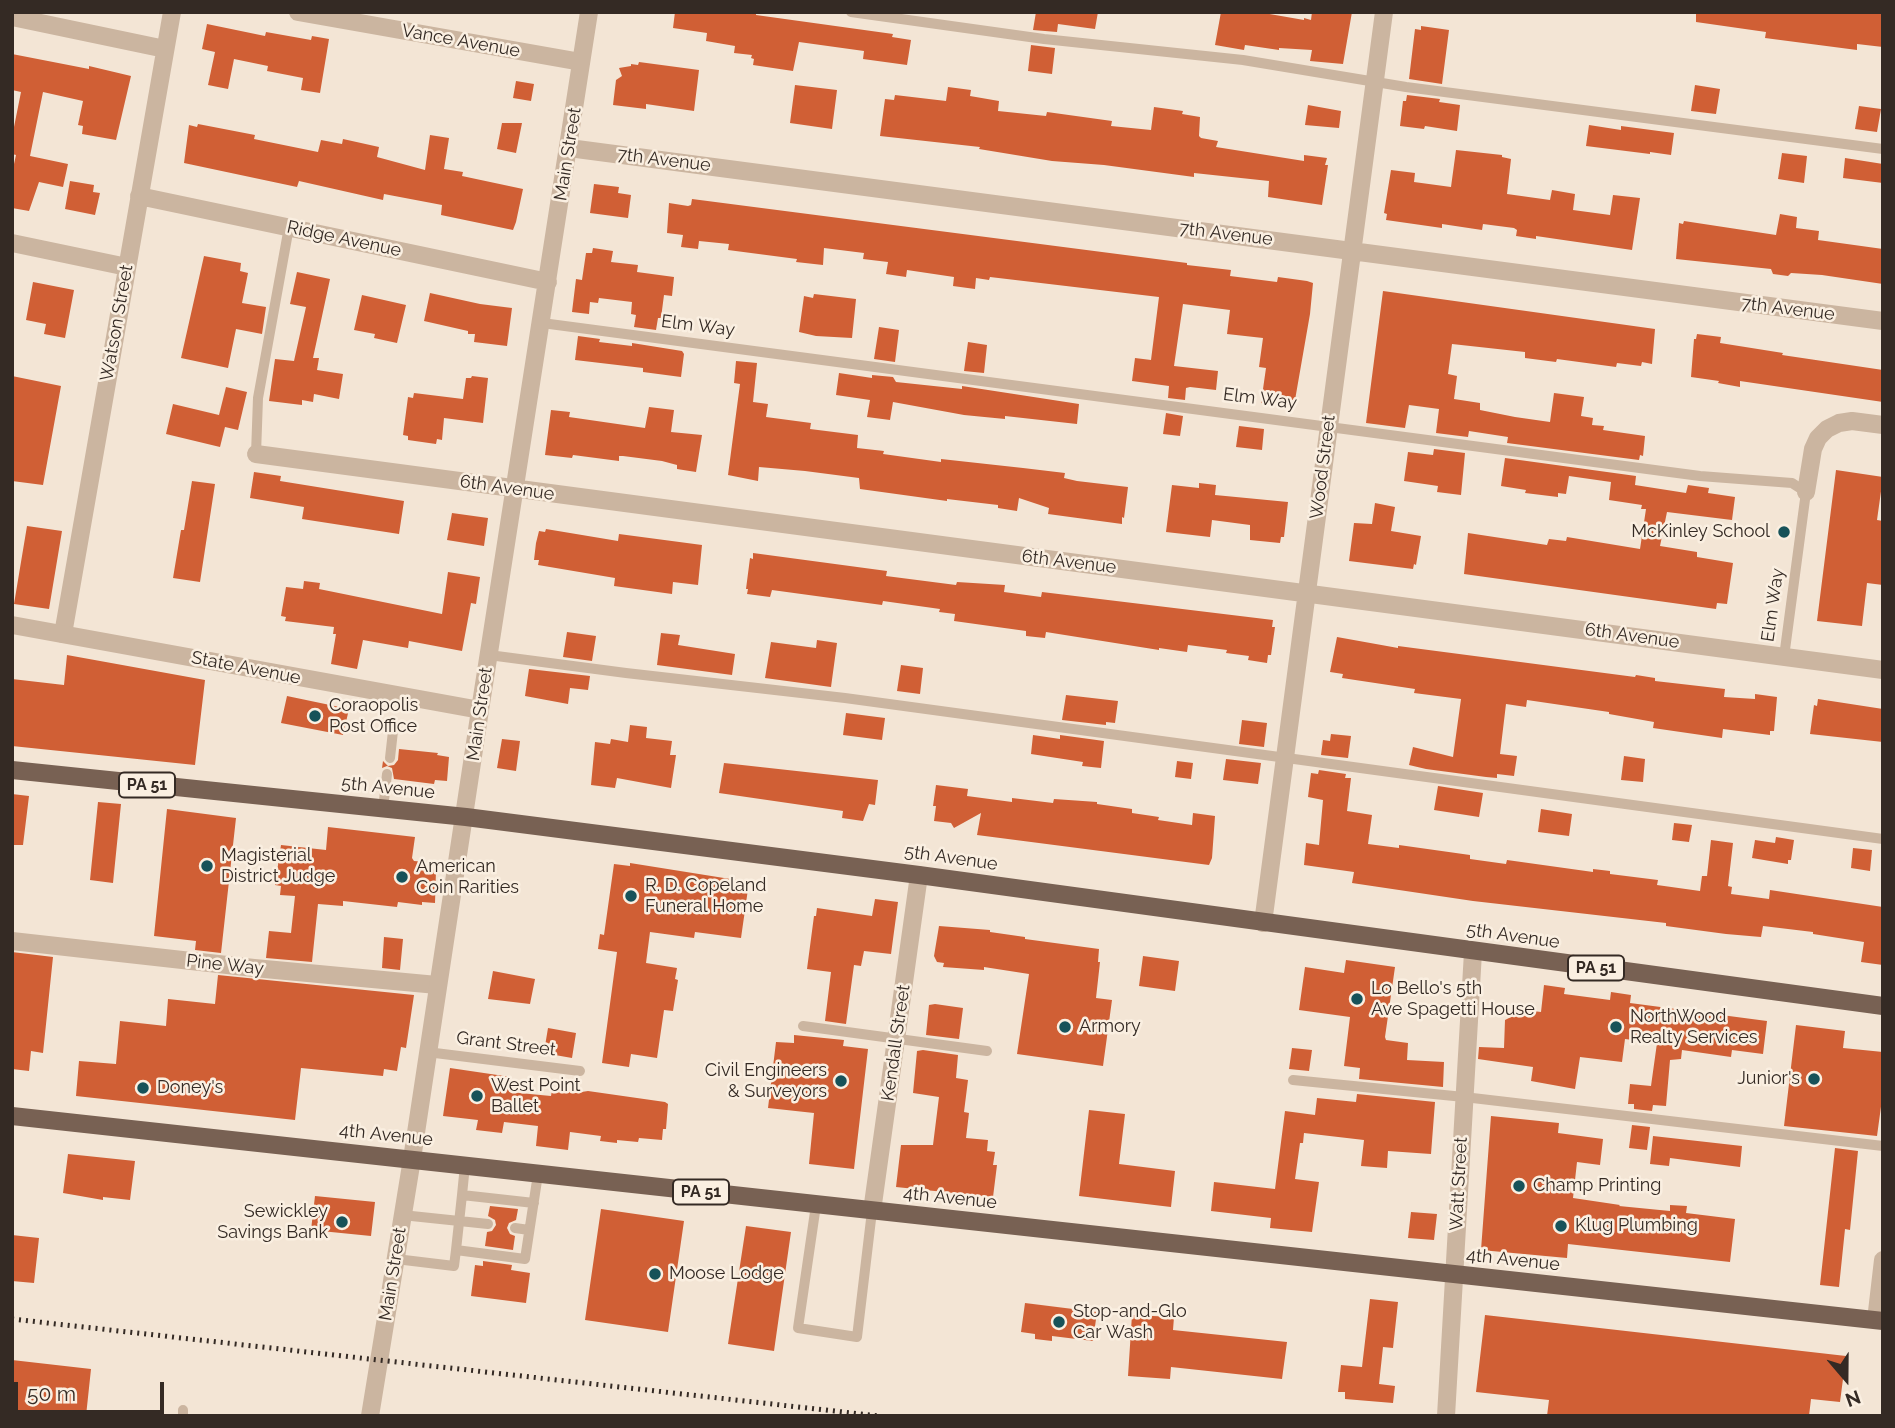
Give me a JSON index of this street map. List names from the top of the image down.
{
  "streets": {
    "main road": ["PA 51", "5th Avenue", "4th Avenue"],
    "street": [
      "Vance Avenue",
      "Main Street",
      "7th Avenue",
      "Ridge Avenue",
      "Watson Street",
      "Wood Street",
      "6th Avenue",
      "State Avenue",
      "Pine Way",
      "Kendall Street",
      "Watt Street"
    ],
    "lane": ["Elm Way", "Grant Street"]
  },
  "crossings": [
    ["Vance Avenue", "Main Street"],
    ["Main Street", "7th Avenue"],
    ["Main Street", "Ridge Avenue"],
    ["Main Street", "Elm Way"],
    ["Main Street", "6th Avenue"],
    ["Main Street", "State Avenue"],
    ["Main Street", "5th Avenue"],
    ["Main Street", "Pine Way"],
    ["Main Street", "Grant Street"],
    ["Main Street", "4th Avenue"],
    ["7th Avenue", "Wood Street"],
    ["Ridge Avenue", "Watson Street"],
    ["Watson Street", "State Avenue"],
    ["Elm Way", "Wood Street"],
    ["Elm Way", "6th Avenue"],
    ["Wood Street", "6th Avenue"],
    ["Wood Street", "5th Avenue"],
    ["5th Avenue", "Kendall Street"],
    ["5th Avenue", "Watt Street"],
    ["Kendall Street", "4th Avenue"],
    ["4th Avenue", "Watt Street"]
  ],
  "places": [
    "McKinley School",
    "Coraopolis Post Office",
    "Magisterial District Judge",
    "American Coin Rarities",
    "R. D. Copeland Funeral Home",
    "Lo Bello's 5th Ave Spagetti House",
    "Armory",
    "NorthWood Realty Services",
    "Junior's",
    "Civil Engineers & Surveyors",
    "Doney's",
    "West Point Ballet",
    "Champ Printing",
    "Sewickley Savings Bank",
    "Klug Plumbing",
    "Moose Lodge",
    "Stop-and-Glo Car Wash"
  ],
  "scale_bar": "50 m",
  "north": "bottom"
}
